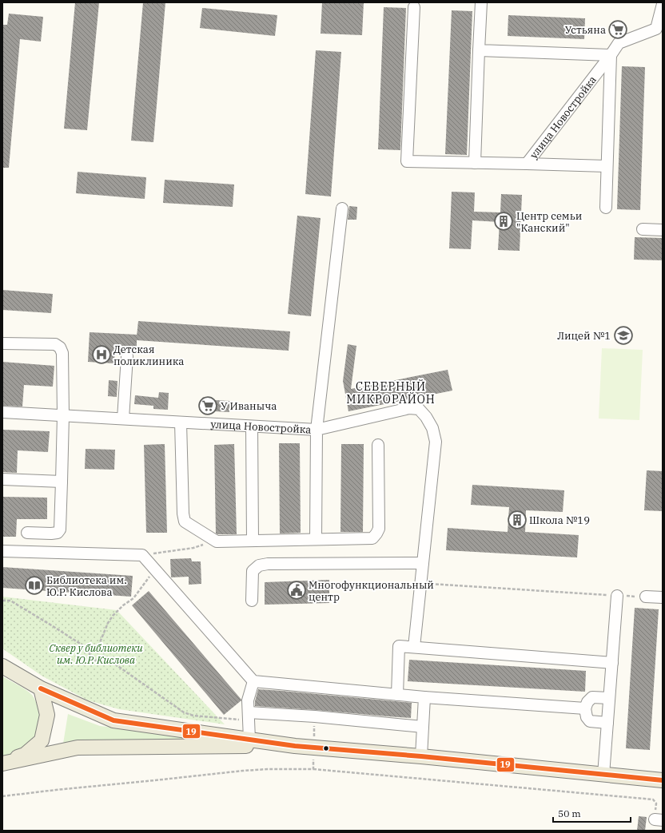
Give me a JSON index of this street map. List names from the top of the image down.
{
  "streets": {
    "lane": ["улица Новостройка"]
  },
  "districts": ["СЕВЕРНЫЙ МИКРОРАЙОН"],
  "parks": ["Сквер у библиотеки им. Ю.Р. Кислова"],
  "places": {
    "supermarket": ["Устьяна", "У Иваныча"],
    "building": ["Центр семьи \"Канский\"", "Школа №19"],
    "school or university": ["Лицей №1"],
    "hospital": ["Детская поликлиника"],
    "library": ["Библиотека им. Ю.Р. Кислова"],
    "public building": ["Многофункциональный центр"]
  },
  "lines": ["transit line 19"],
  "scale_bar": "50 m"
}
